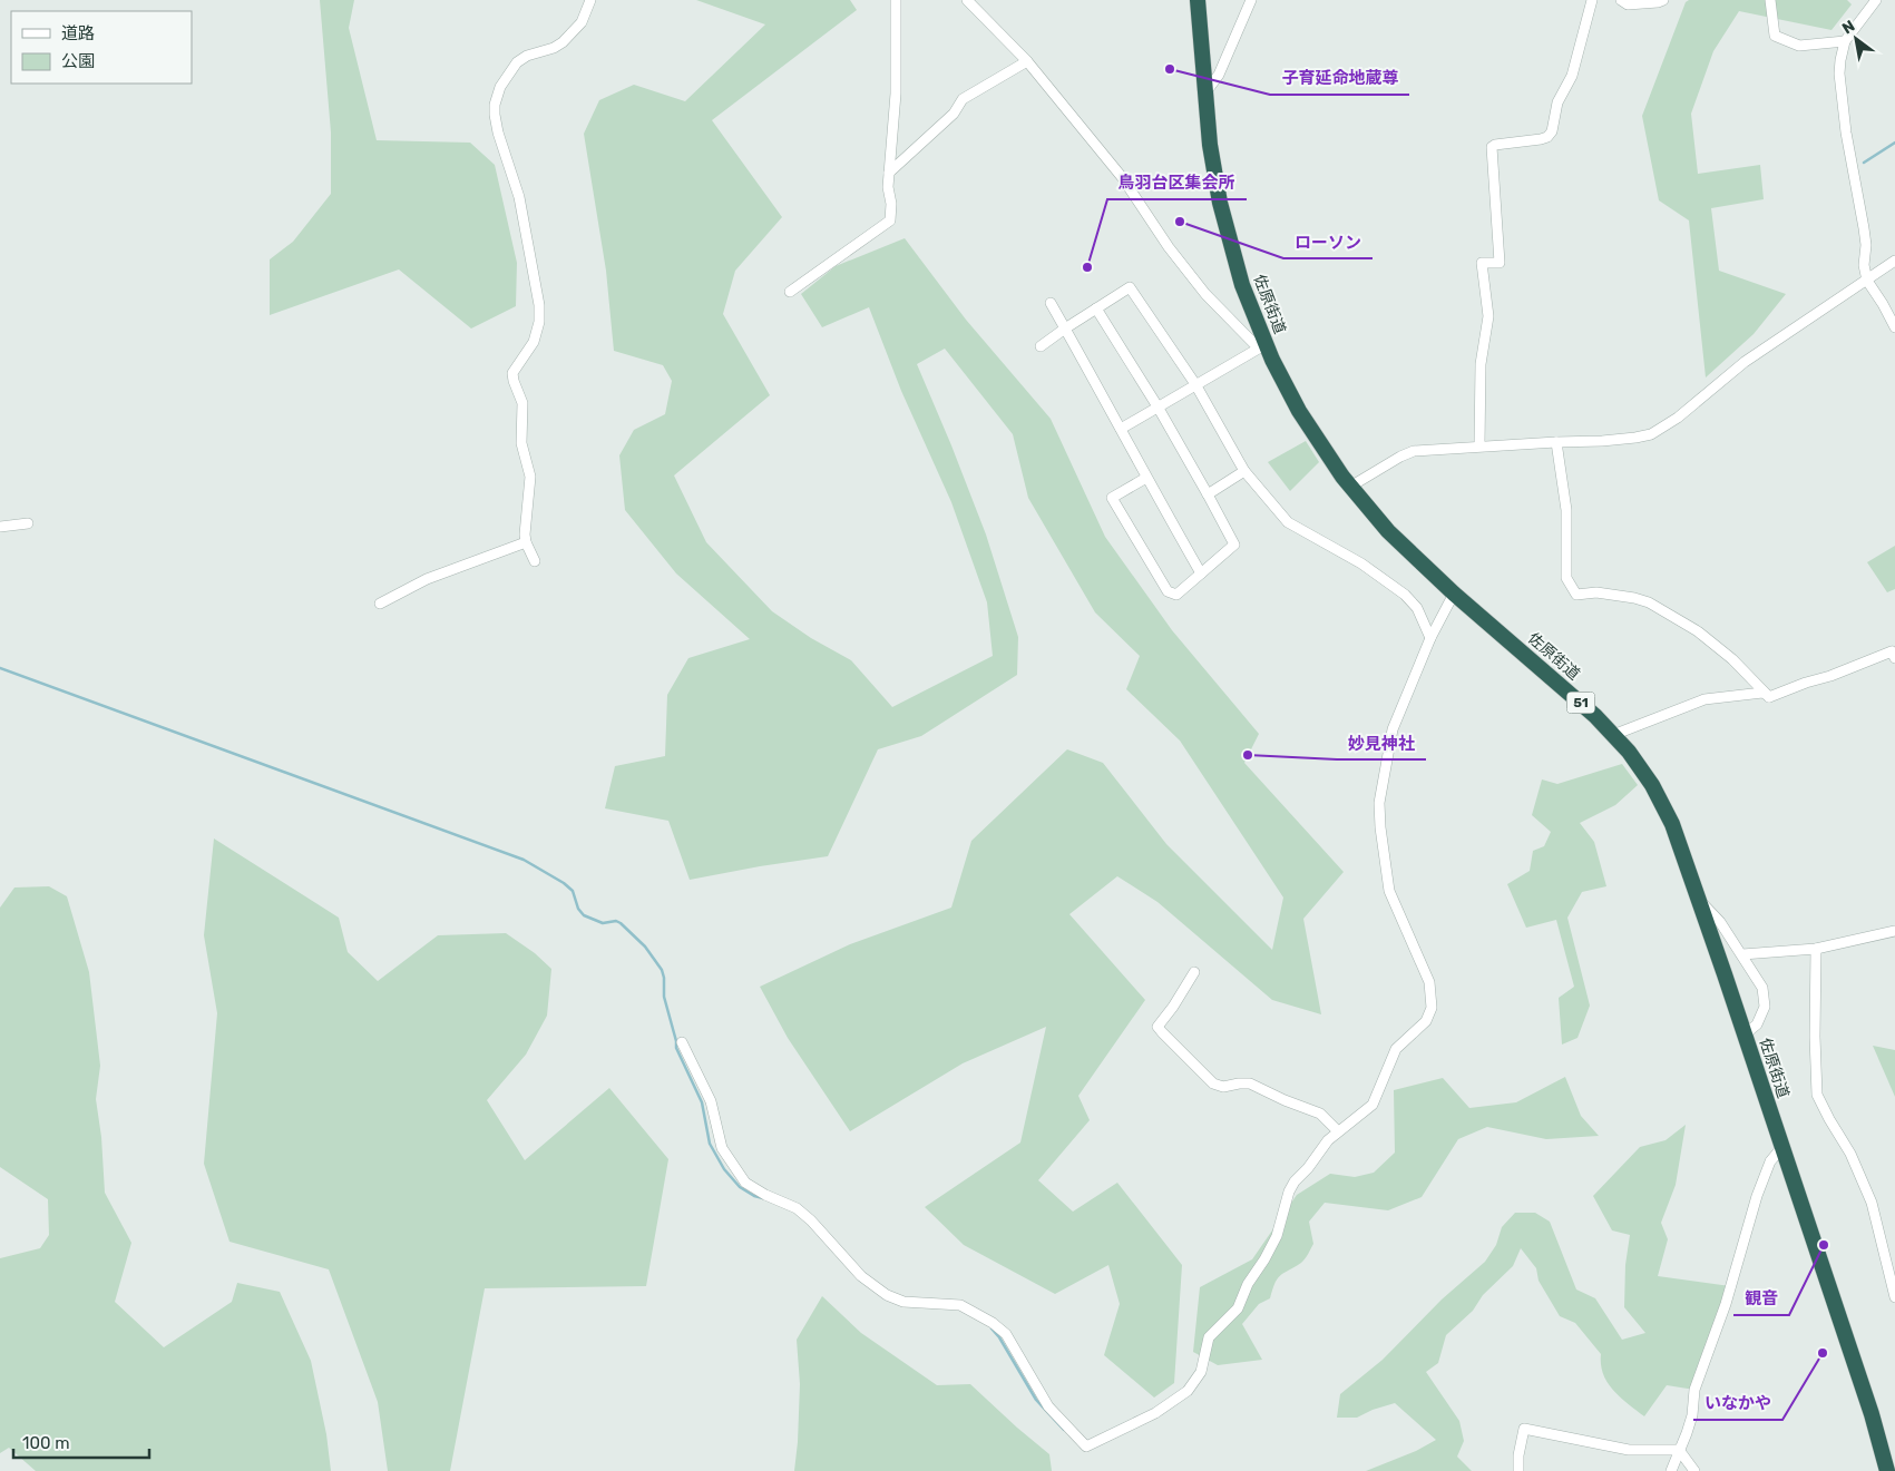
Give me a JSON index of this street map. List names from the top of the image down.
{
  "streets": {
    "highway": ["佐原街道", "51"]
  },
  "places": [
    "子育延命地蔵尊",
    "ローソン",
    "鳥羽台区集会所",
    "妙見神社",
    "観音",
    "いなかや"
  ],
  "legend": ["道路", "公園"],
  "scale_bar": "100 m",
  "north": "top left"
}
